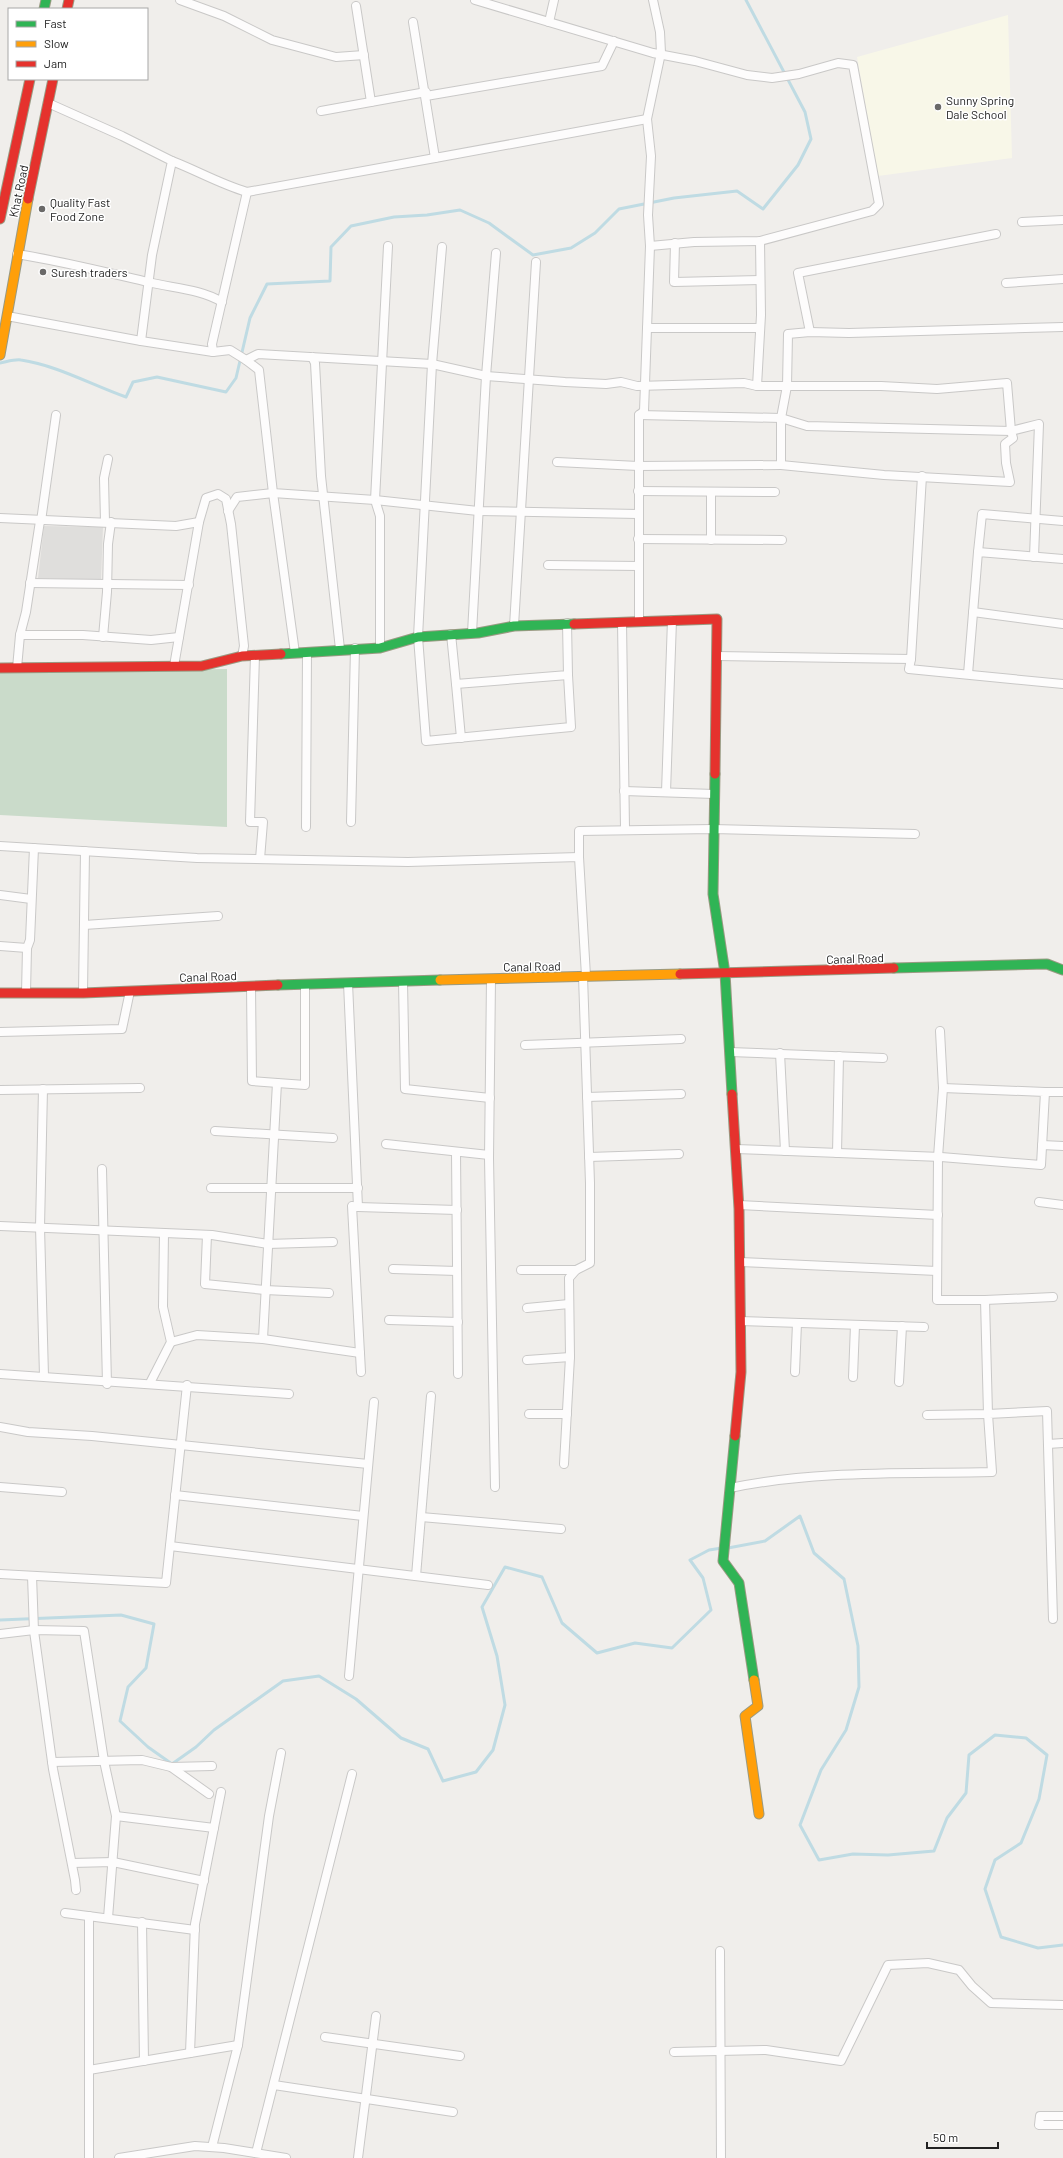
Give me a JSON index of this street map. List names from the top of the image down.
{
  "streets": {
    "main road": ["Khat Road", "Canal Road"]
  },
  "places": ["Sunny Spring Dale School", "Quality Fast Food Zone", "Suresh traders"],
  "legend": ["Fast", "Slow", "Jam"],
  "scale_bar": "50 m"
}
